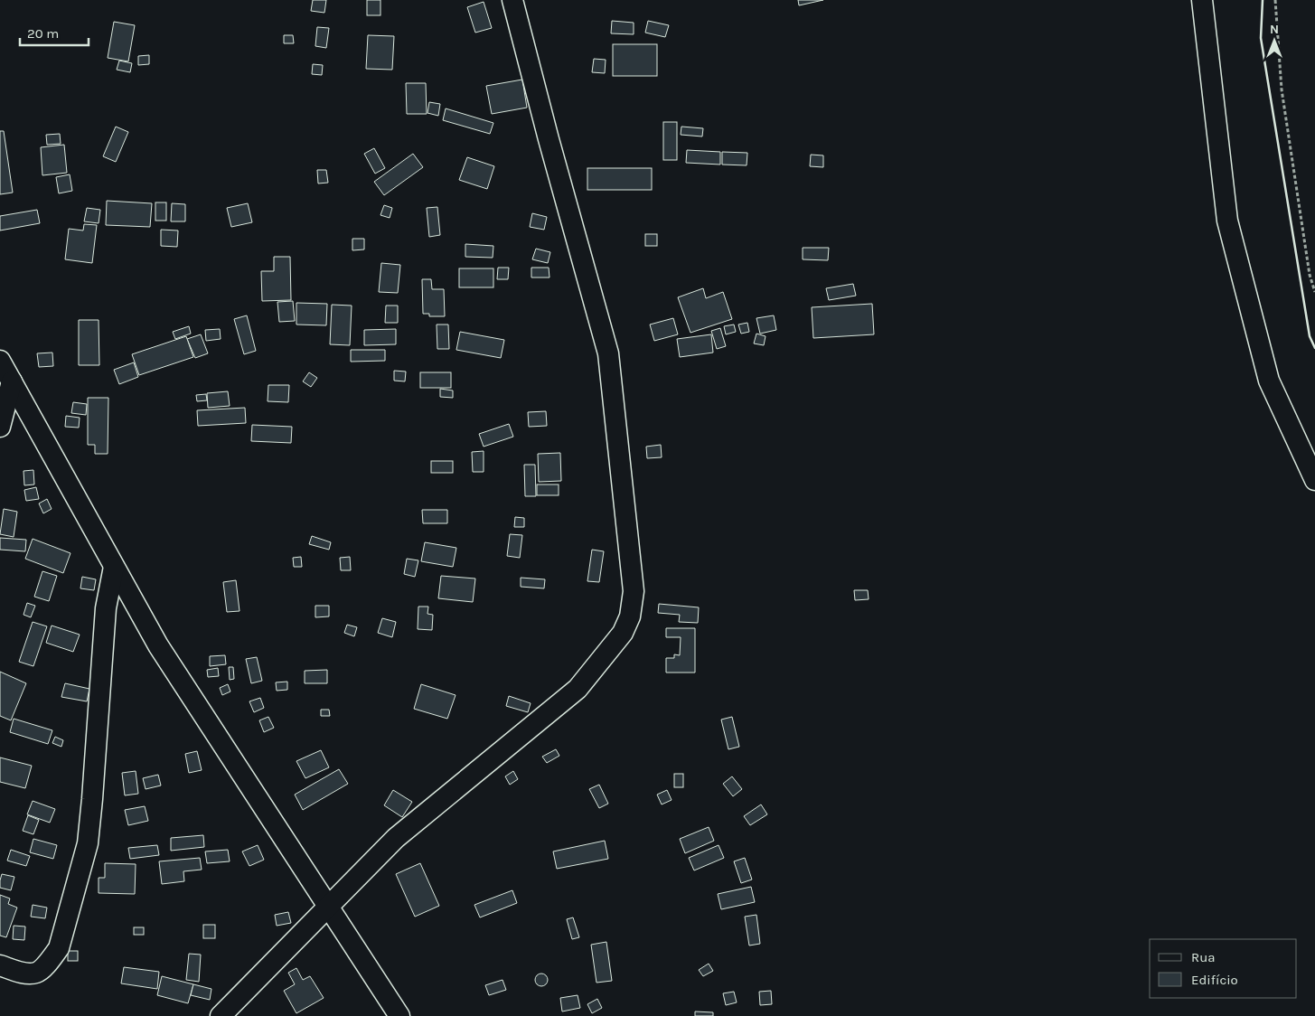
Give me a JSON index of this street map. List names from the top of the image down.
{
  "legend": ["Rua", "Edifício"],
  "scale_bar": "20 m",
  "north": "top"
}
